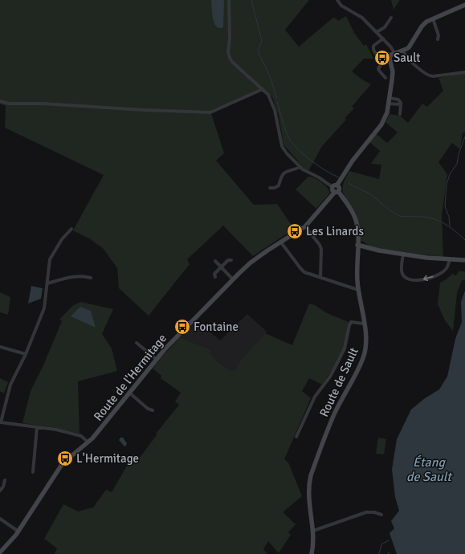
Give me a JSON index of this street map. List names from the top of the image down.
{
  "streets": {
    "street": ["Route de l'Hermitage", "Route de Sault"]
  },
  "crossings": [
    ["Route de l'Hermitage", "Route de Sault"]
  ],
  "water": ["Étang de Sault"],
  "places": {
    "bus stop": [
      "Sault",
      "Les Linards",
      "Fontaine",
      "L'Hermitage"
    ]
  }
}
